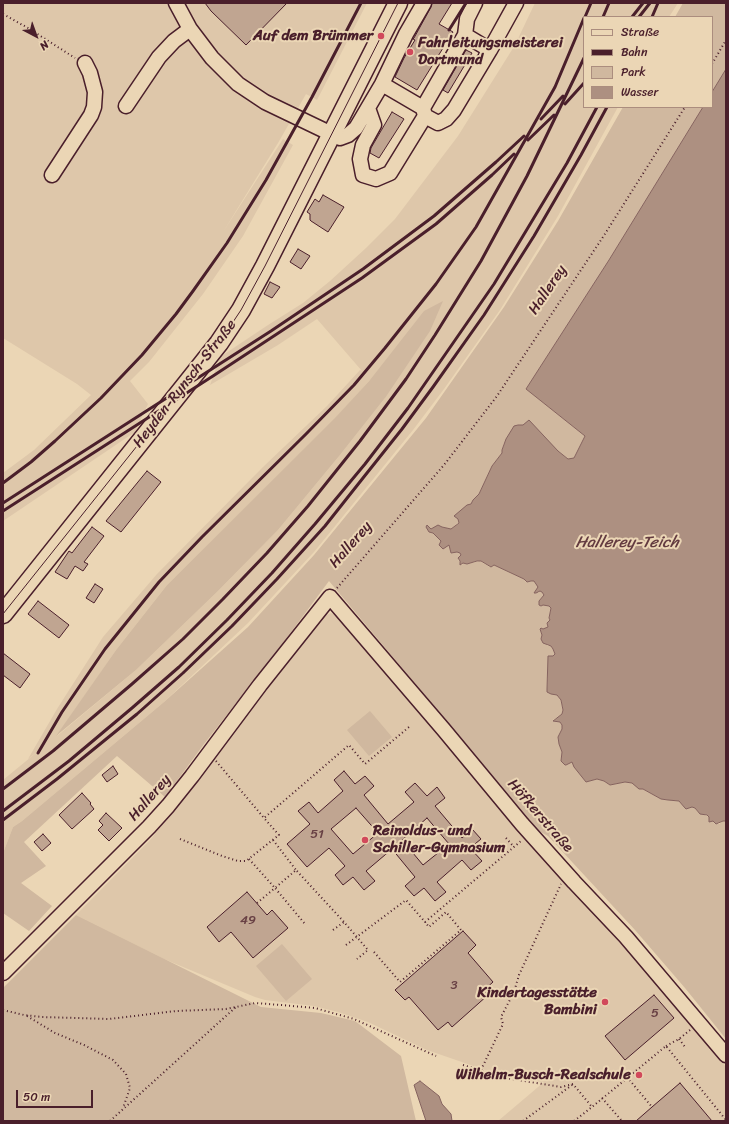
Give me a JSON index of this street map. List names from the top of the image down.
{
  "streets": {
    "main road": ["Heyden-Rynsch-Straße"],
    "street": ["Hallerey", "Höfkerstraße"]
  },
  "crossings": [
    ["Hallerey", "Höfkerstraße"]
  ],
  "water": ["Hallerey-Teich"],
  "places": [
    "Auf dem Brümmer",
    "Fahrleitungsmeisterei Dortmund",
    "Reinoldus- und Schiller-Gymnasium",
    "Kindertagesstätte Bambini",
    "Wilhelm-Busch-Realschule"
  ],
  "house_numbers": [
    "51",
    "49",
    "3",
    "5"
  ],
  "legend": [
    "Straße",
    "Bahn",
    "Park",
    "Wasser"
  ],
  "scale_bar": "50 m",
  "north": "bottom right"
}
